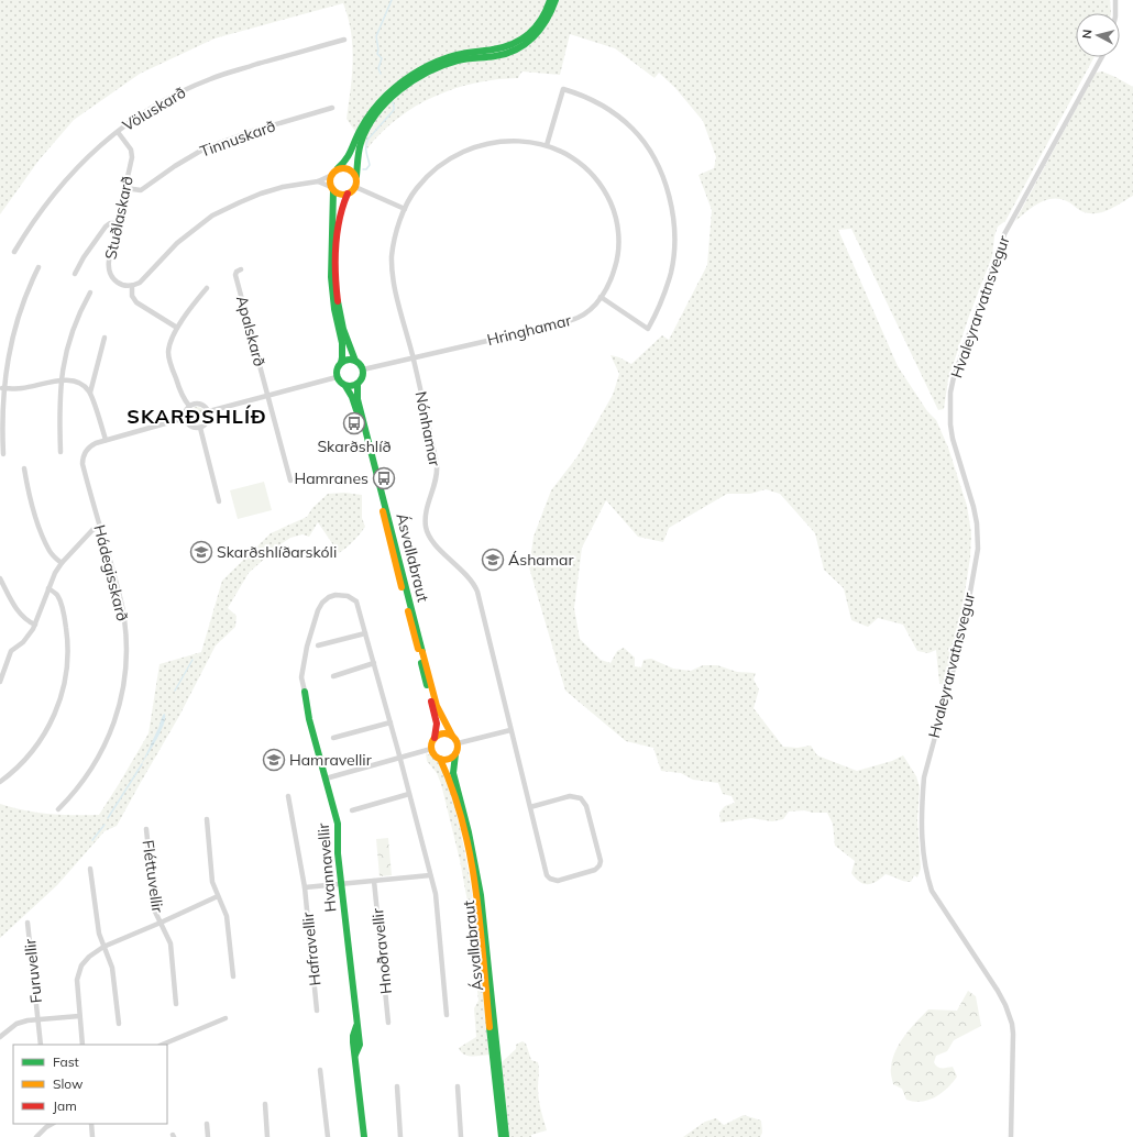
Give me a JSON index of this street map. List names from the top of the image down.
{
  "streets": {
    "main road": ["Ásvallabraut", "Hvannavellir"],
    "street": [
      "Völuskarð",
      "Tinnuskarð",
      "Stuðlaskarð",
      "Hvaleyrarvatnsvegur",
      "Hringhamar",
      "Apalskarð",
      "Nónhamar",
      "Hádegisskarð",
      "Fléttuvellir",
      "Hafravellir",
      "Hnoðravellir",
      "Furuvellir"
    ]
  },
  "crossings": [
    ["Völuskarð", "Stuðlaskarð"],
    ["Tinnuskarð", "Stuðlaskarð"],
    ["Hringhamar", "Nónhamar"],
    ["Hringhamar", "Ásvallabraut"],
    ["Fléttuvellir", "Furuvellir"]
  ],
  "districts": ["SKARÐSHLÍÐ"],
  "places": {
    "bus stop": ["Skarðshlíð", "Hamranes"],
    "school or university": ["Skarðshlíðarskóli", "Áshamar", "Hamravellir"]
  },
  "legend": ["Fast", "Slow", "Jam"],
  "north": "left"
}
